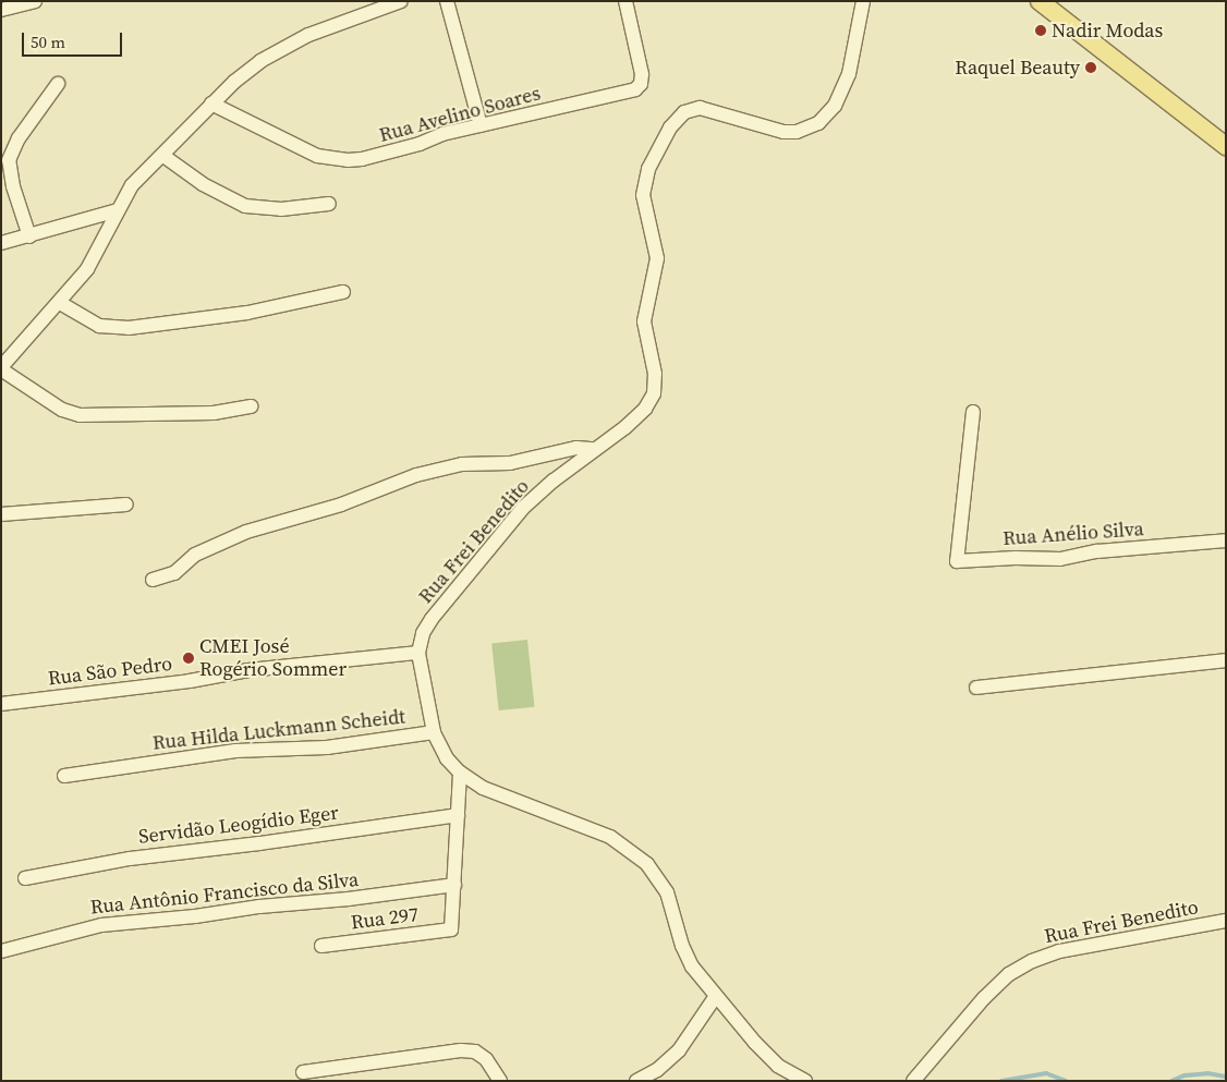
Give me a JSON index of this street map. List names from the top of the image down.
{
  "streets": {
    "street": [
      "Rua Avelino Soares",
      "Rua Anélio Silva",
      "Rua Frei Benedito",
      "Rua São Pedro",
      "Rua Hilda Luckmann Scheidt",
      "Servidão Leogídio Eger",
      "Rua Antônio Francisco da Silva",
      "Rua 297"
    ]
  },
  "crossings": [
    ["Rua Frei Benedito", "Rua São Pedro"],
    ["Rua Frei Benedito", "Rua Hilda Luckmann Scheidt"],
    ["Rua Antônio Francisco da Silva", "Rua 297"]
  ],
  "places": ["Nadir Modas", "Raquel Beauty", "CMEI José Rogério Sommer"],
  "scale_bar": "50 m"
}
